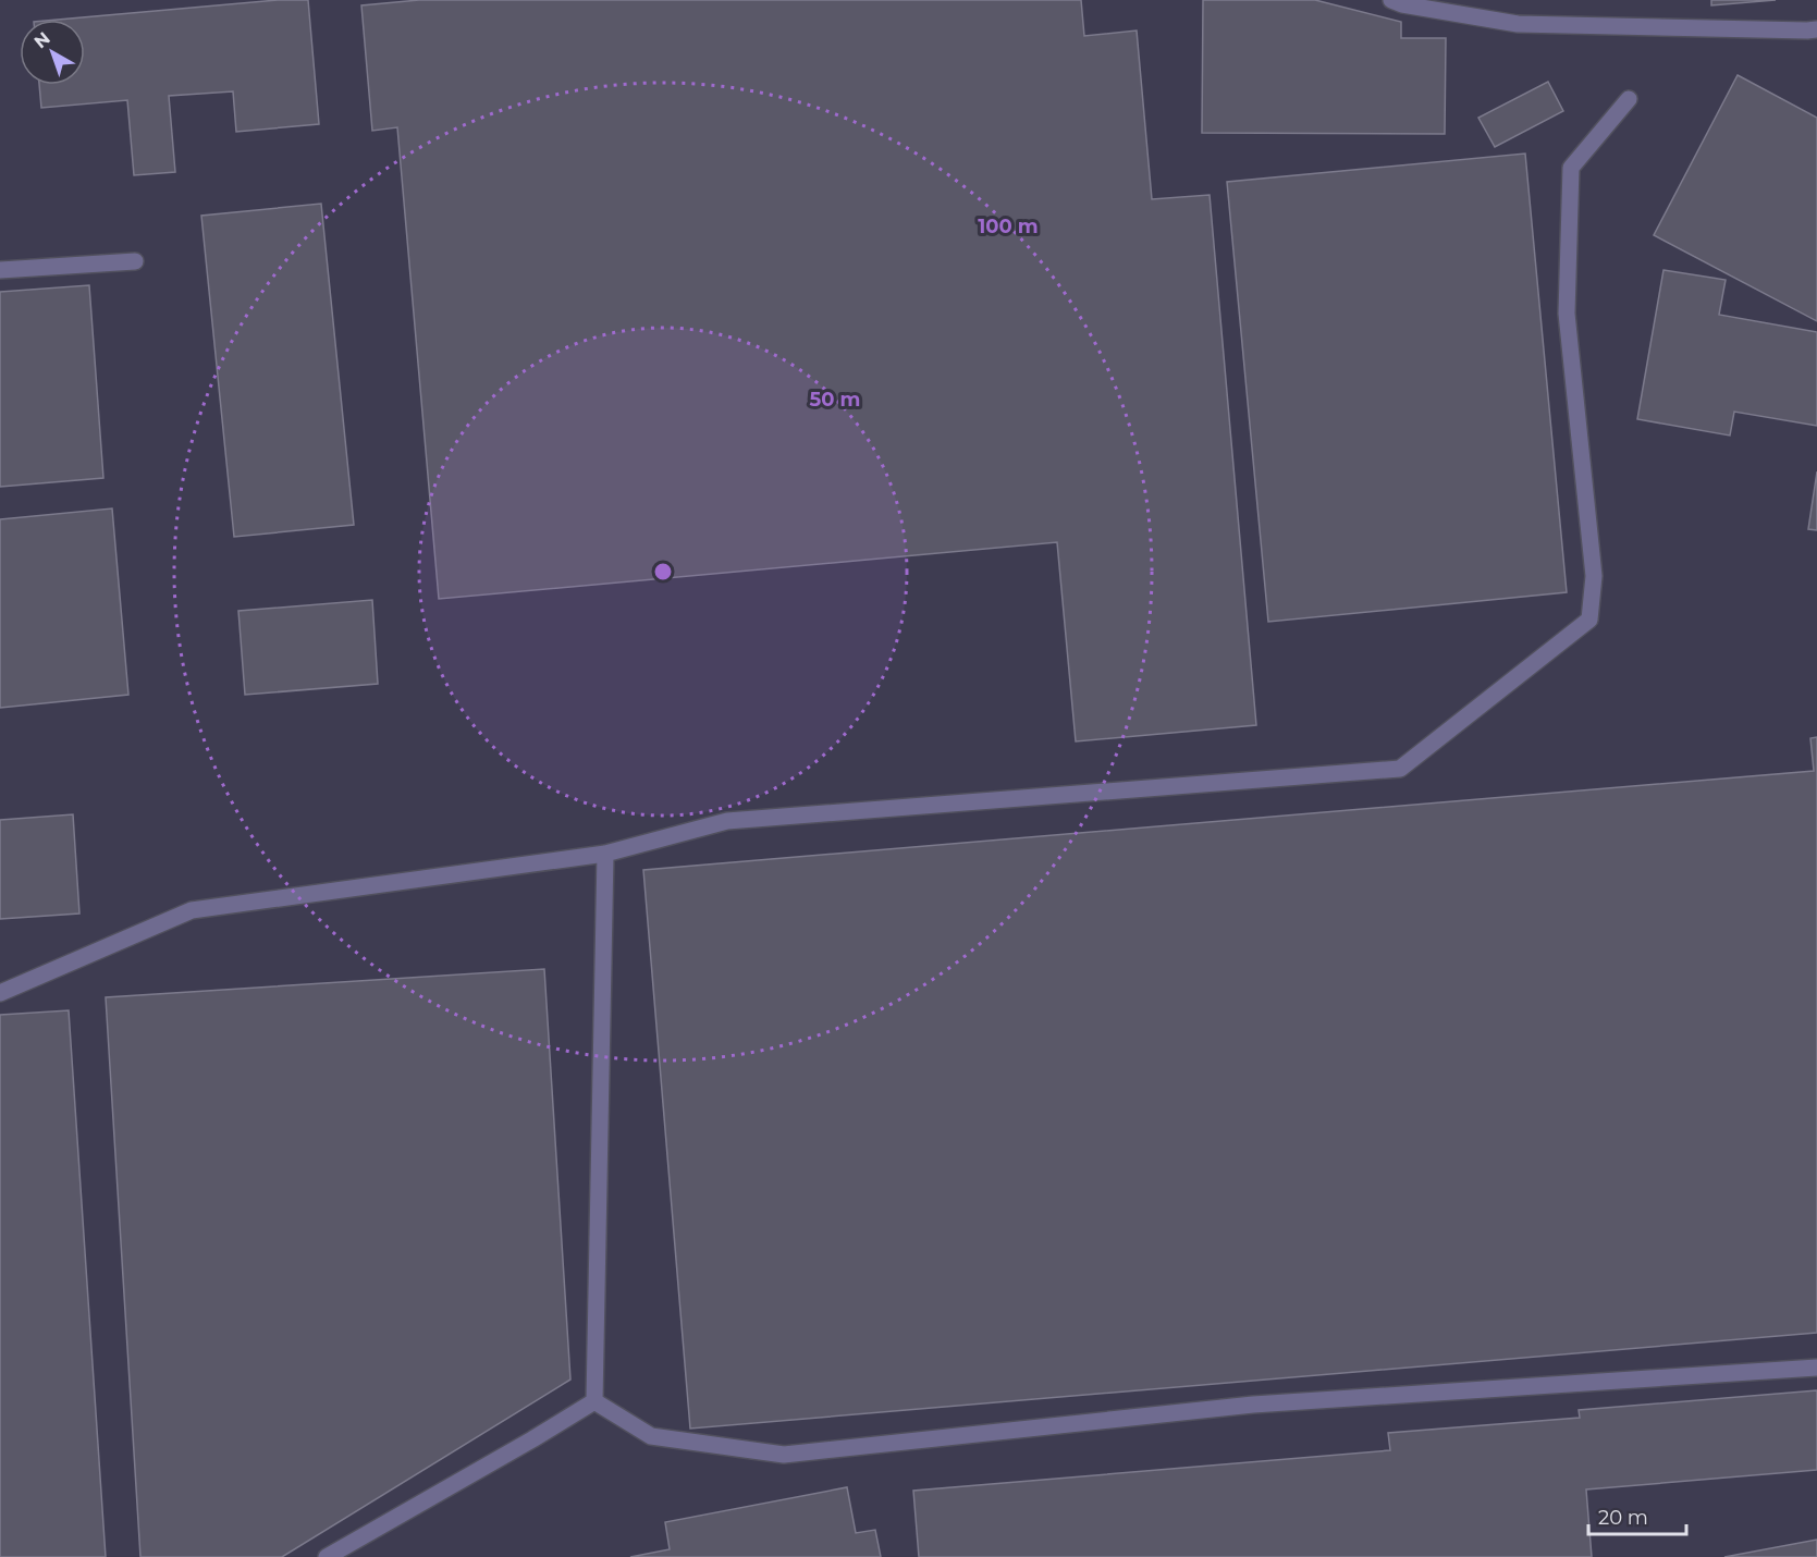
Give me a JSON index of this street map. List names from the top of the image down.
{
  "scale_bar": "20 m",
  "north": "top left",
  "rings": ["100 m", "50 m"]
}
